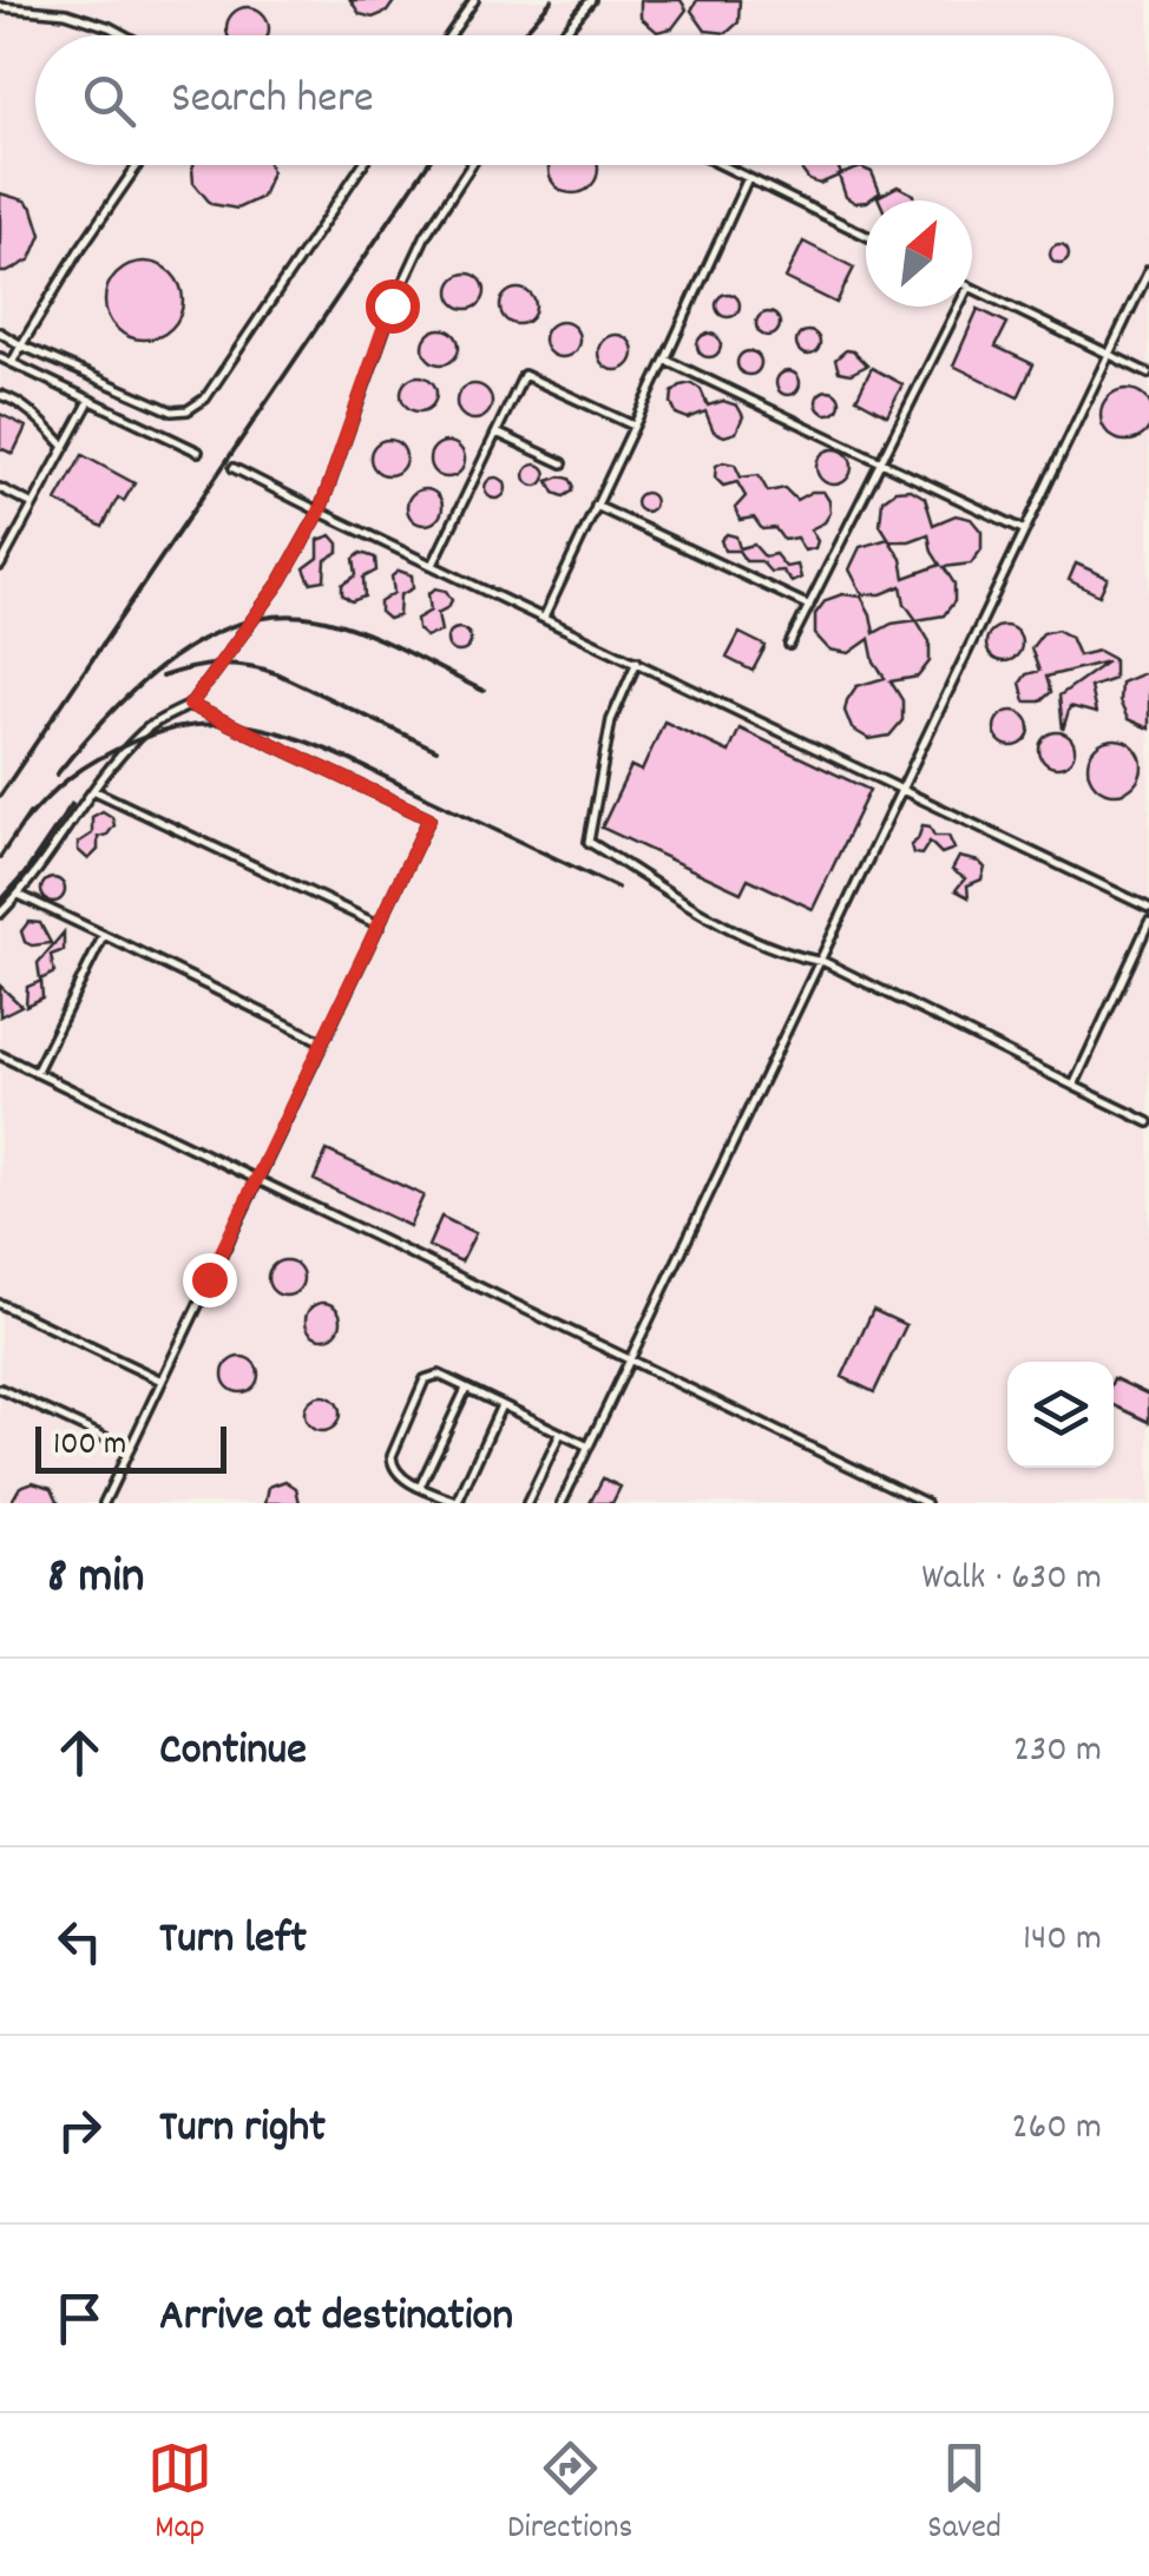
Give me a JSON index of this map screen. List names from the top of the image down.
{
  "scale_bar": "100 m",
  "north": "top right",
  "page": {
    "search": "Search here",
    "scale": "100 m",
    "heading": ["8 min", "Walk · 630 m"],
    "list": [
      ["Continue", "230 m"],
      ["Turn left", "140 m"],
      ["Turn right", "260 m"],
      "Arrive at destination"
    ],
    "nav": ["Map", "Directions", "Saved"]
  }
}
